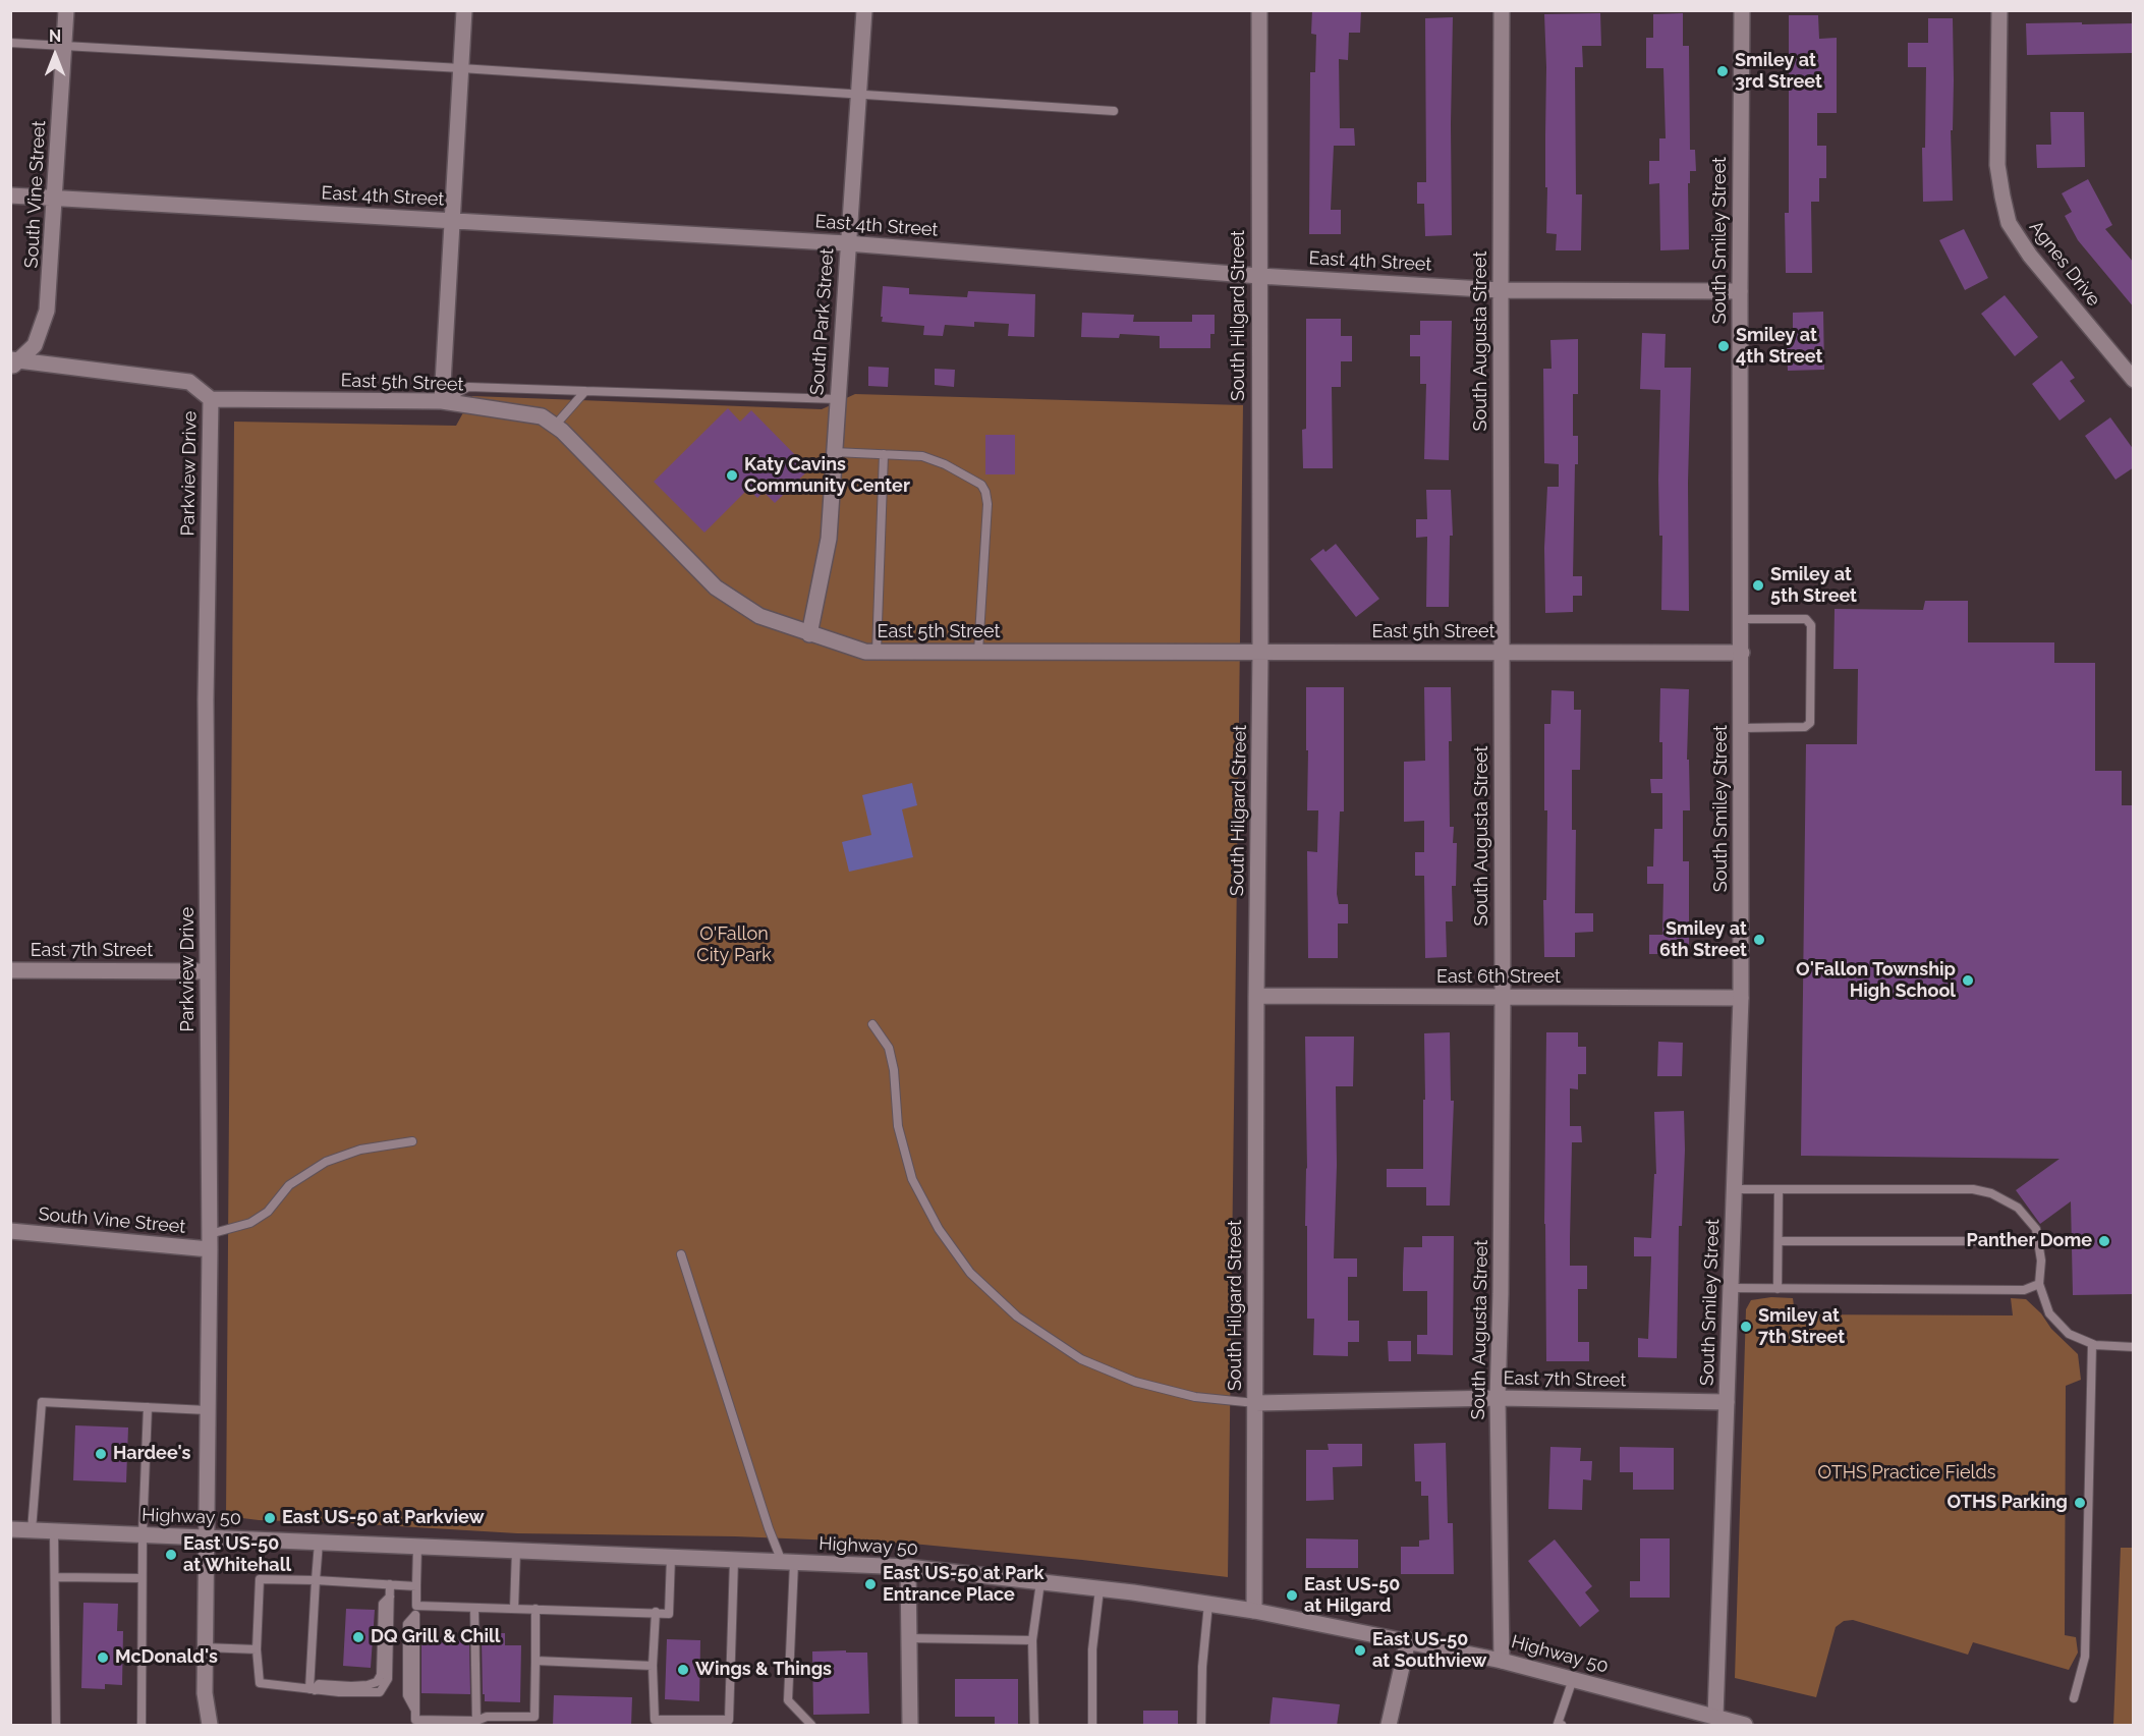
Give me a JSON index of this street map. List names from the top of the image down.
{
  "streets": {
    "street": [
      "South Vine Street",
      "East 4th Street",
      "South Smiley Street",
      "Agnes Drive",
      "South Hilgard Street",
      "South Park Street",
      "South Augusta Street",
      "East 5th Street",
      "Parkview Drive",
      "East 7th Street",
      "East 6th Street",
      "Highway 50"
    ]
  },
  "crossings": [
    ["South Vine Street", "East 4th Street"],
    ["South Vine Street", "Parkview Drive"],
    ["East 4th Street", "South Smiley Street"],
    ["East 4th Street", "South Hilgard Street"],
    ["East 4th Street", "South Park Street"],
    ["East 4th Street", "South Augusta Street"],
    ["South Smiley Street", "East 5th Street"],
    ["South Smiley Street", "East 7th Street"],
    ["South Smiley Street", "East 6th Street"],
    ["South Smiley Street", "Highway 50"],
    ["South Hilgard Street", "East 5th Street"],
    ["South Hilgard Street", "East 7th Street"],
    ["South Hilgard Street", "East 6th Street"],
    ["South Hilgard Street", "Highway 50"],
    ["South Park Street", "East 5th Street"],
    ["South Augusta Street", "East 5th Street"],
    ["South Augusta Street", "East 7th Street"],
    ["South Augusta Street", "East 6th Street"],
    ["South Augusta Street", "Highway 50"],
    ["East 5th Street", "Parkview Drive"],
    ["Parkview Drive", "East 7th Street"],
    ["Parkview Drive", "Highway 50"]
  ],
  "parks": ["O'Fallon City Park", "OTHS Practice Fields"],
  "places": [
    "Smiley at 3rd Street",
    "Smiley at 4th Street",
    "Katy Cavins Community Center",
    "Smiley at 5th Street",
    "Smiley at 6th Street",
    "O'Fallon Township High School",
    "Panther Dome",
    "Smiley at 7th Street",
    "Hardee's",
    "OTHS Parking",
    "East US-50 at Parkview",
    "East US-50 at Whitehall",
    "East US-50 at Park Entrance Place",
    "East US-50 at Hilgard",
    "DQ Grill & Chill",
    "East US-50 at Southview",
    "McDonald's",
    "Wings & Things"
  ],
  "north": "top"
}
